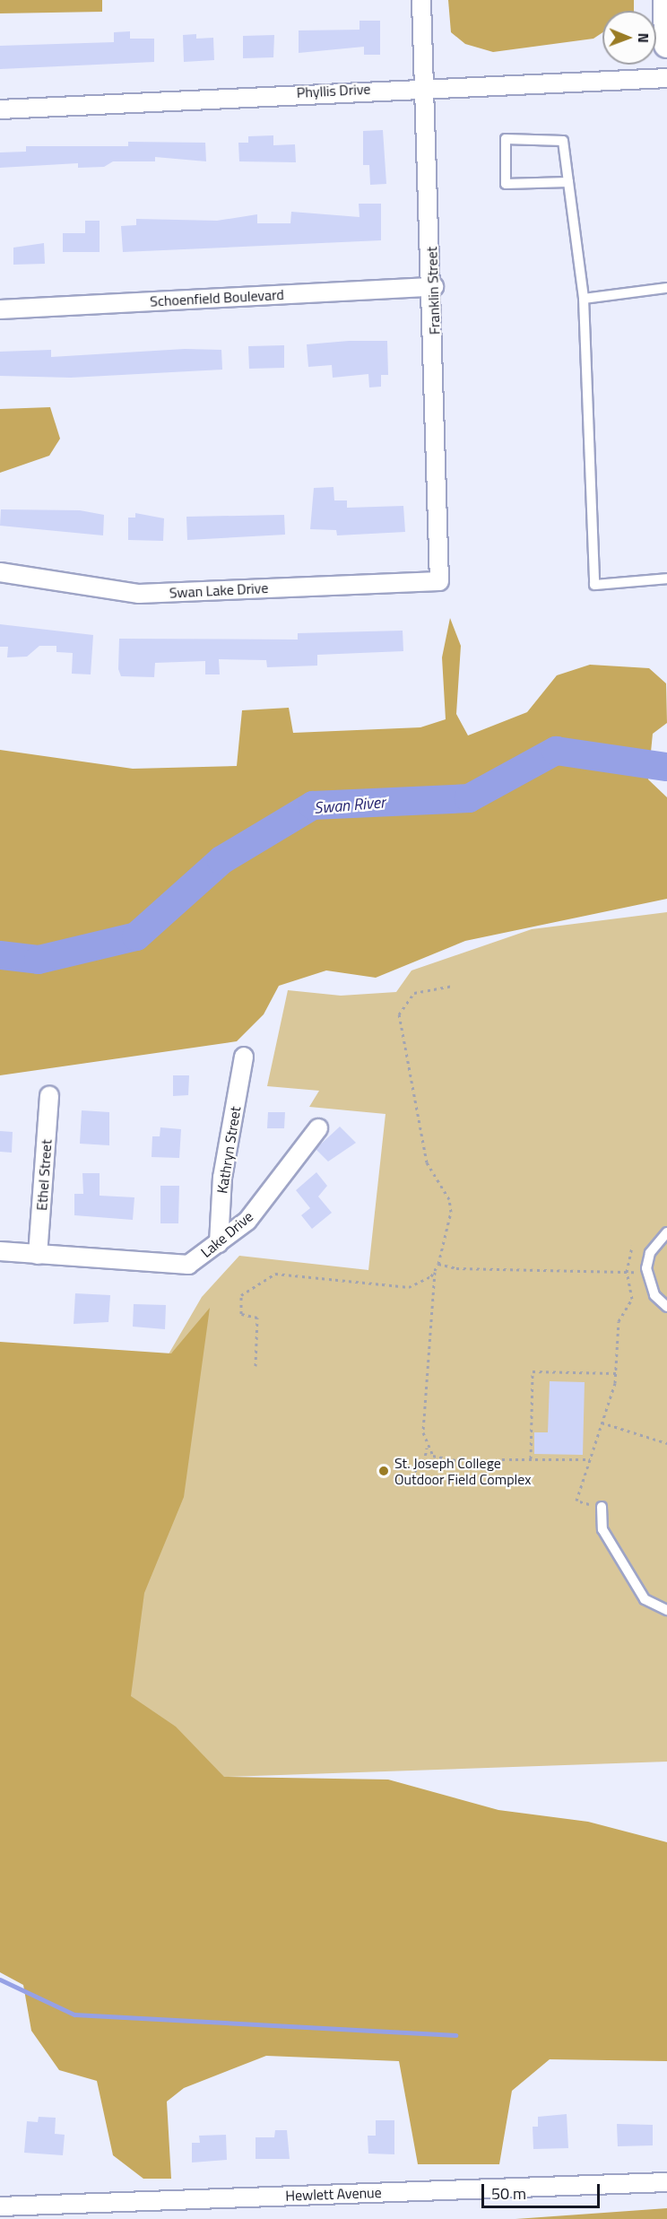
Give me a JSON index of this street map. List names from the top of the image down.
{
  "streets": {
    "street": [
      "Phyllis Drive",
      "Franklin Street",
      "Schoenfield Boulevard",
      "Swan Lake Drive",
      "Kathryn Street",
      "Ethel Street",
      "Lake Drive",
      "Hewlett Avenue"
    ]
  },
  "crossings": [
    ["Phyllis Drive", "Franklin Street"],
    ["Franklin Street", "Schoenfield Boulevard"],
    ["Franklin Street", "Swan Lake Drive"],
    ["Kathryn Street", "Lake Drive"],
    ["Ethel Street", "Lake Drive"]
  ],
  "water": ["Swan River"],
  "places": ["St. Joseph College Outdoor Field Complex"],
  "scale_bar": "50 m",
  "north": "right"
}
